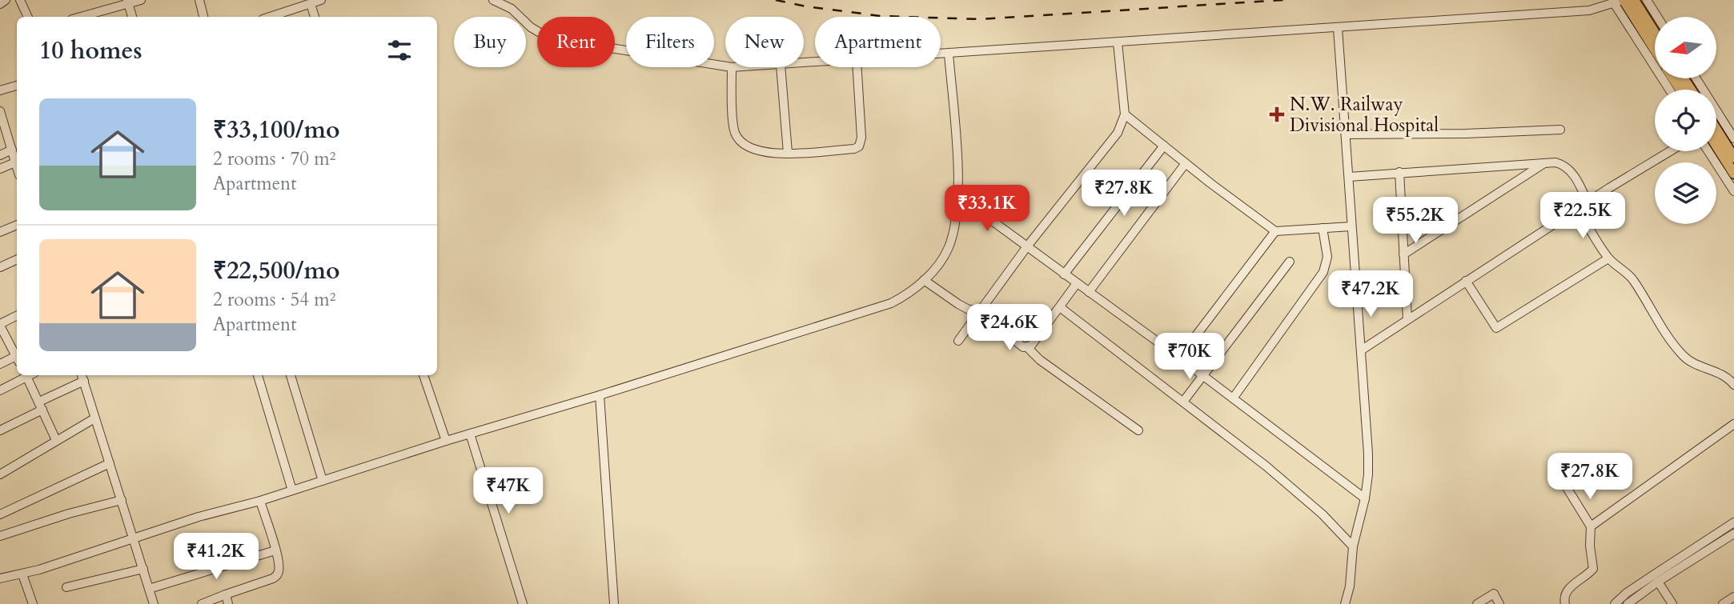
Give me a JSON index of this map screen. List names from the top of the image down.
{
  "places": {
    "health": ["N.W. Railway Divisional Hospital"]
  },
  "north": "left",
  "page": {
    "chip": [
      "Buy",
      "Rent",
      "Filters",
      "New",
      "Apartment"
    ],
    "heading": "10 homes",
    "list": [
      {
        "name": "₹33,100/mo",
        "note": "2 rooms · 70 m² · Apartment"
      },
      {
        "name": "₹22,500/mo",
        "note": "2 rooms · 54 m² · Apartment"
      }
    ],
    "price": [
      "₹27.8K",
      "₹33.1K",
      "₹22.5K",
      "₹55.2K",
      "₹47.2K",
      "₹24.6K",
      "₹70K",
      "₹27.8K",
      "₹47K",
      "₹41.2K"
    ]
  }
}
